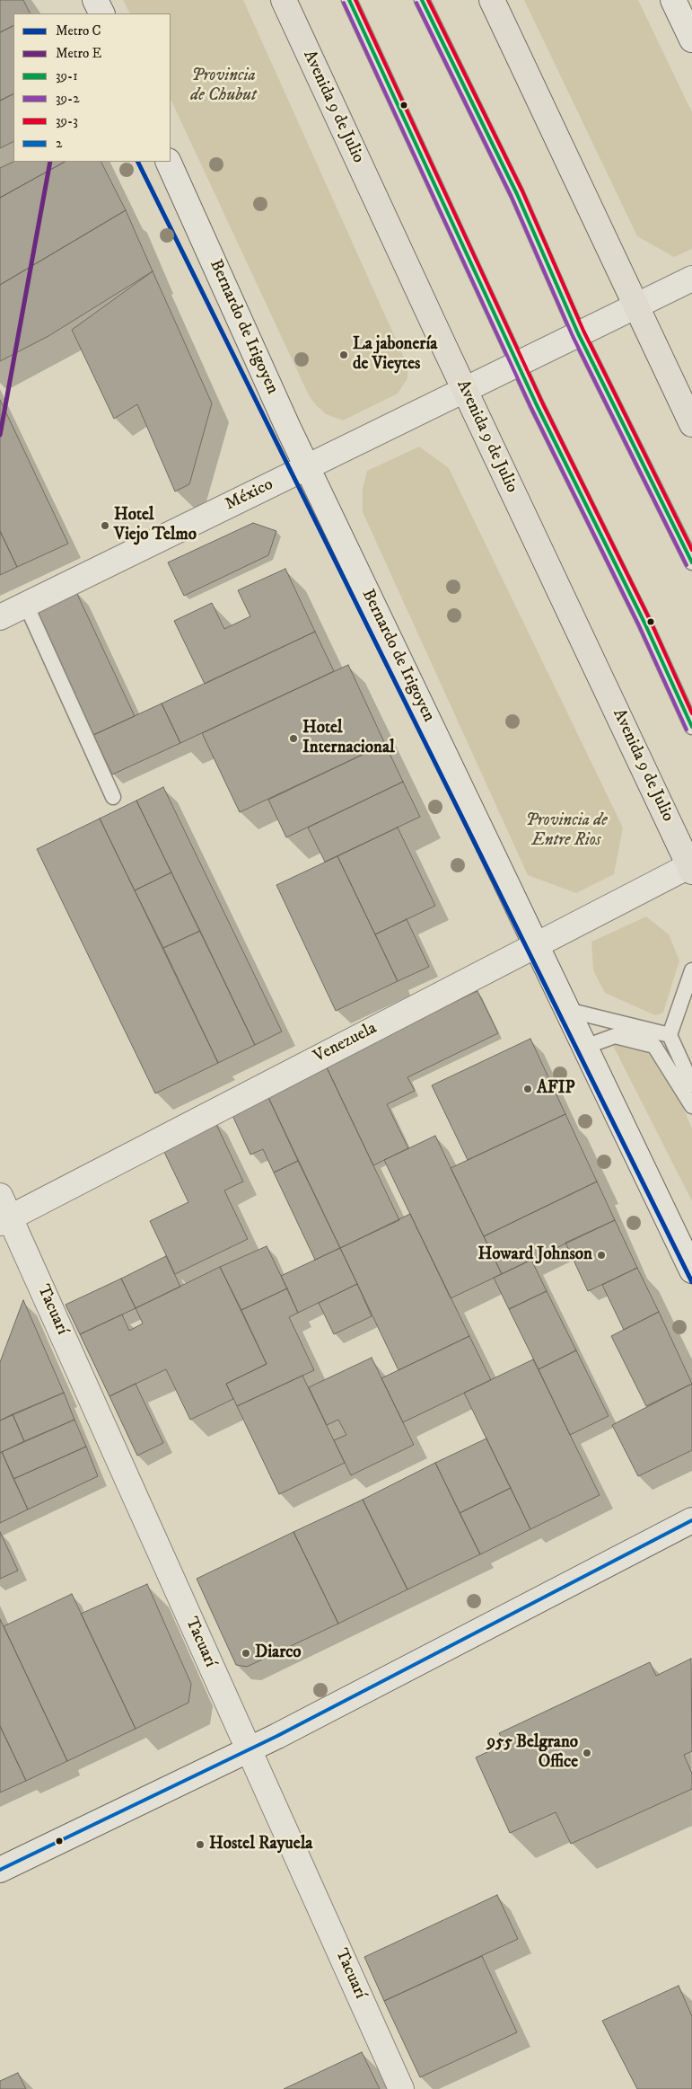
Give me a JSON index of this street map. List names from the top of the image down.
{
  "streets": {
    "highway": ["Avenida 9 de Julio"],
    "street": [
      "Bernardo de Irigoyen",
      "México",
      "Venezuela",
      "Tacuarí"
    ]
  },
  "crossings": [
    ["Avenida 9 de Julio", "México"],
    ["Avenida 9 de Julio", "Venezuela"],
    ["Bernardo de Irigoyen", "México"],
    ["Bernardo de Irigoyen", "Venezuela"],
    ["Venezuela", "Tacuarí"]
  ],
  "parks": ["Provincia de Chubut", "Provincia de Entre Rios"],
  "places": [
    "La jabonería de Vieytes",
    "Hotel Viejo Telmo",
    "Hotel Internacional",
    "AFIP",
    "Howard Johnson",
    "Diarco",
    "955 Belgrano Office",
    "Hostel Rayuela"
  ],
  "lines": [
    "transit line 39-1",
    "transit line 39-3",
    "transit line 39-2",
    "metro line C",
    "metro line E",
    "transit line 2"
  ],
  "legend": [
    "Metro C",
    "Metro E",
    "39-1",
    "39-2",
    "39-3",
    "2"
  ]
}
